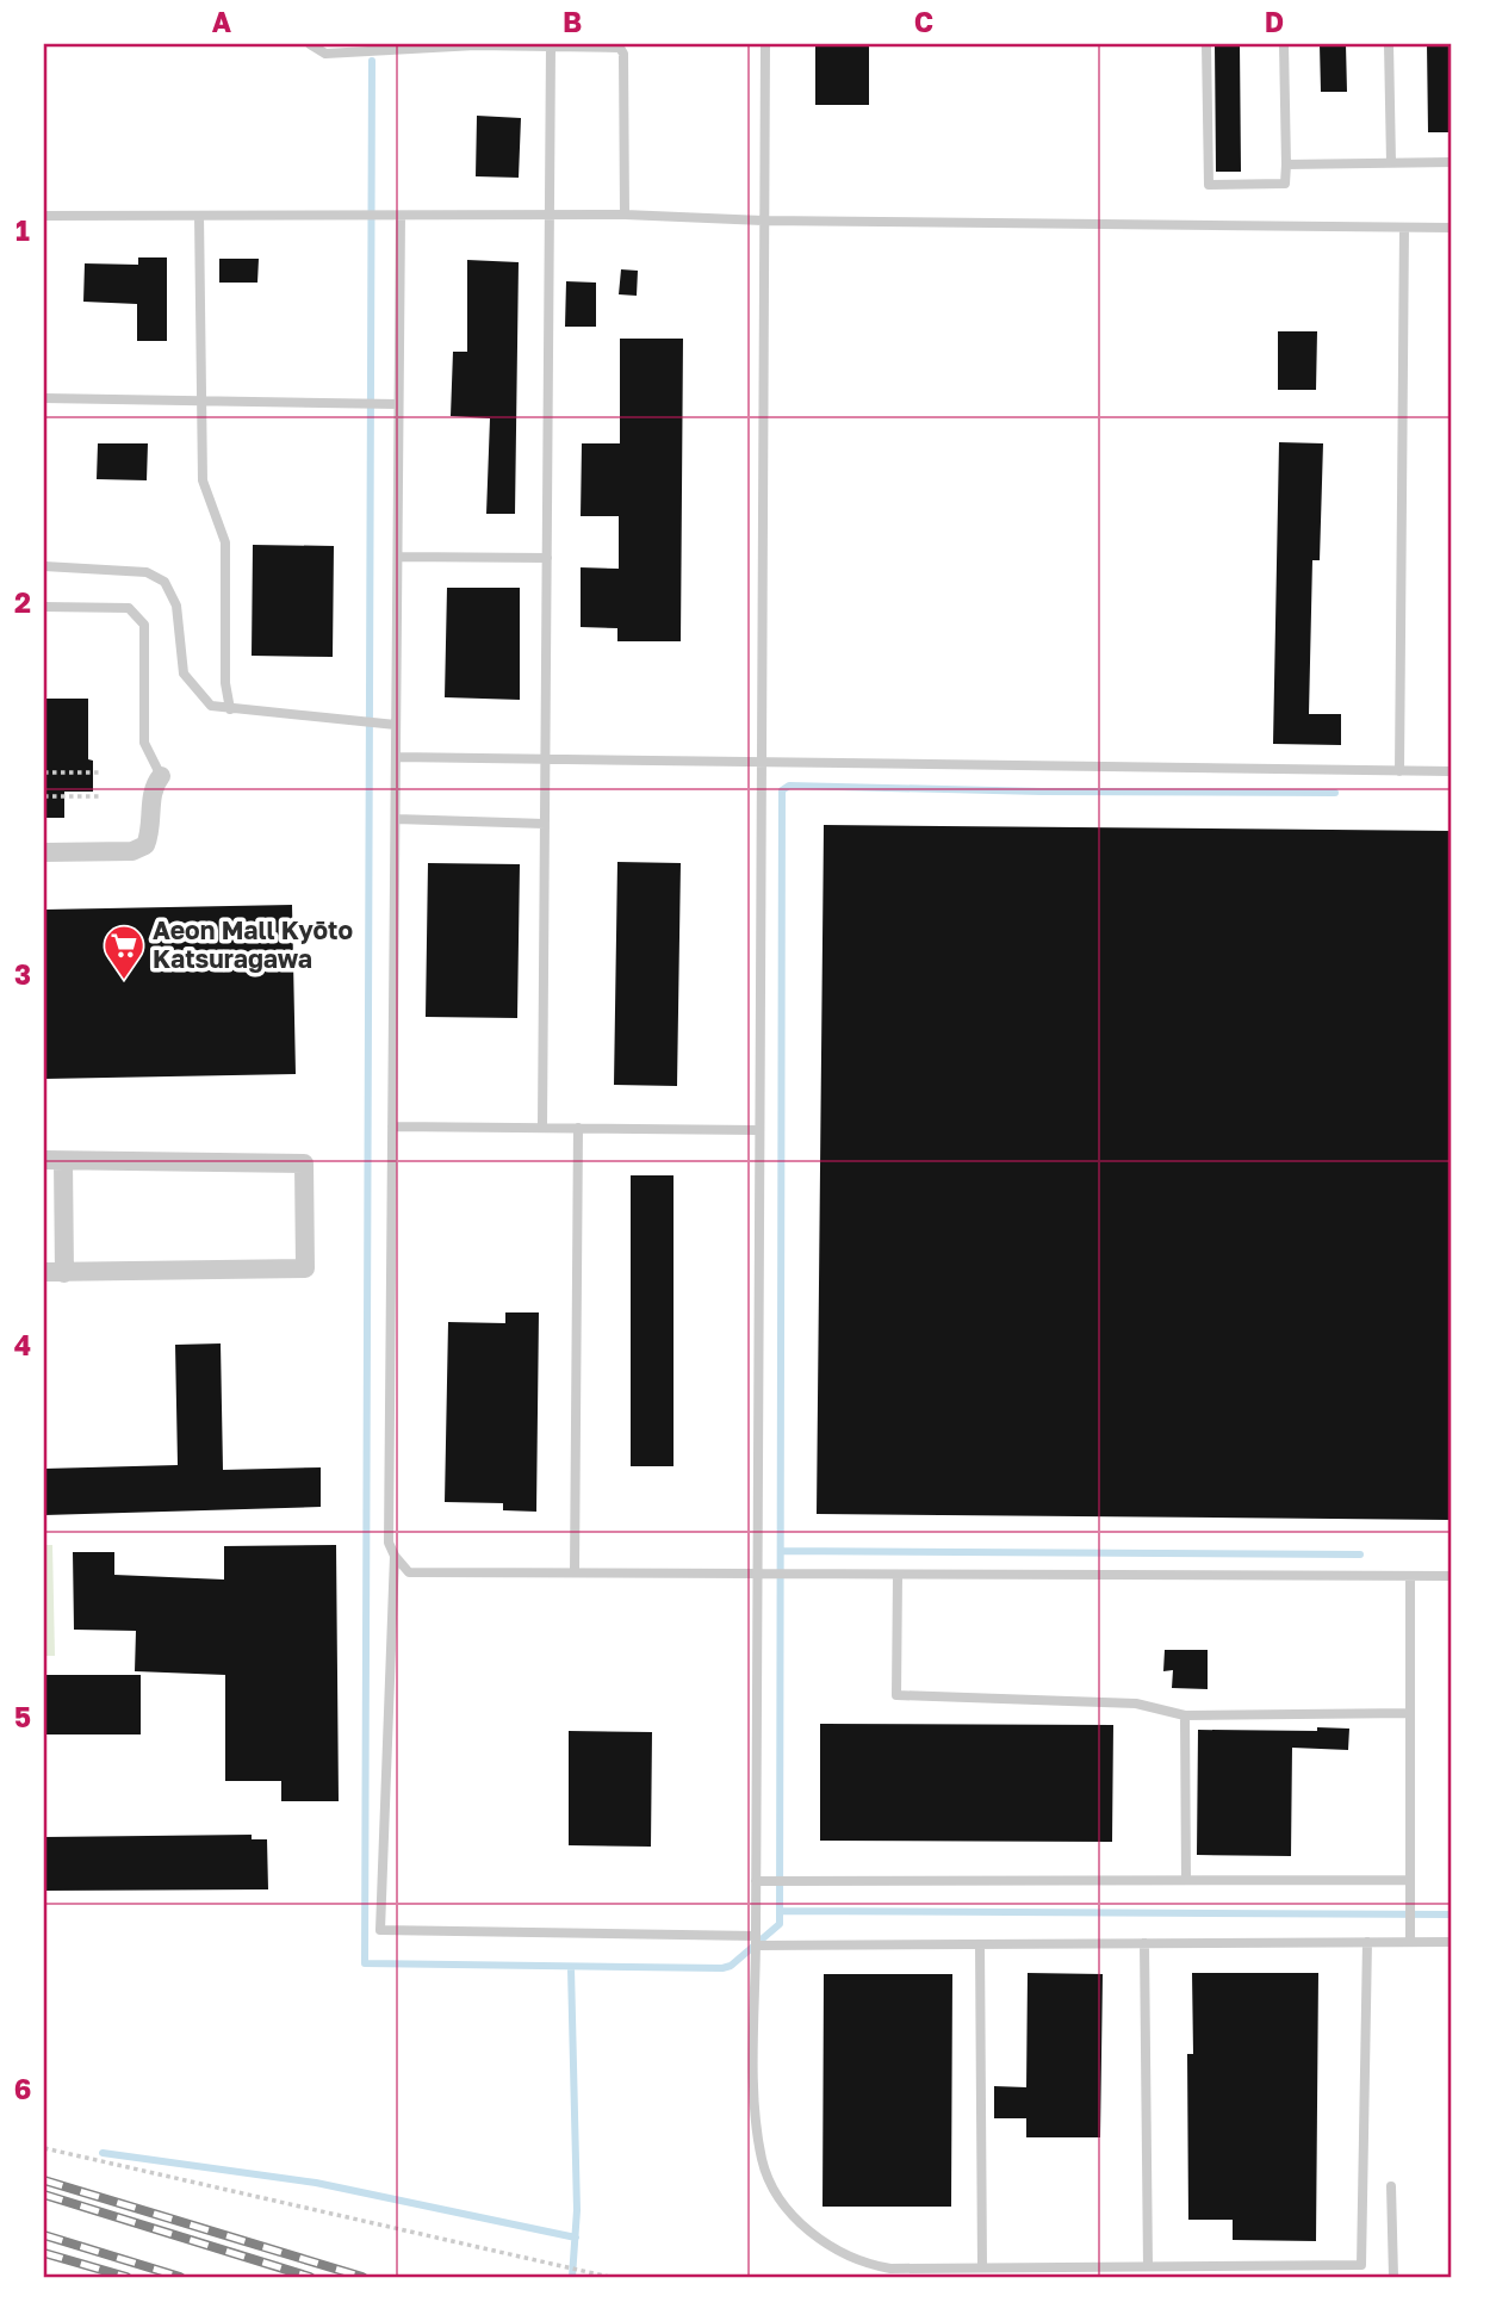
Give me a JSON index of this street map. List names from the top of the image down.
{
  "places": {
    "supermarket": ["Aeon Mall Kyōto Katsuragawa"]
  },
  "grid": {
    "columns": [
      "A",
      "B",
      "C",
      "D"
    ],
    "rows": [
      "1",
      "2",
      "3",
      "4",
      "5",
      "6"
    ]
  }
}
